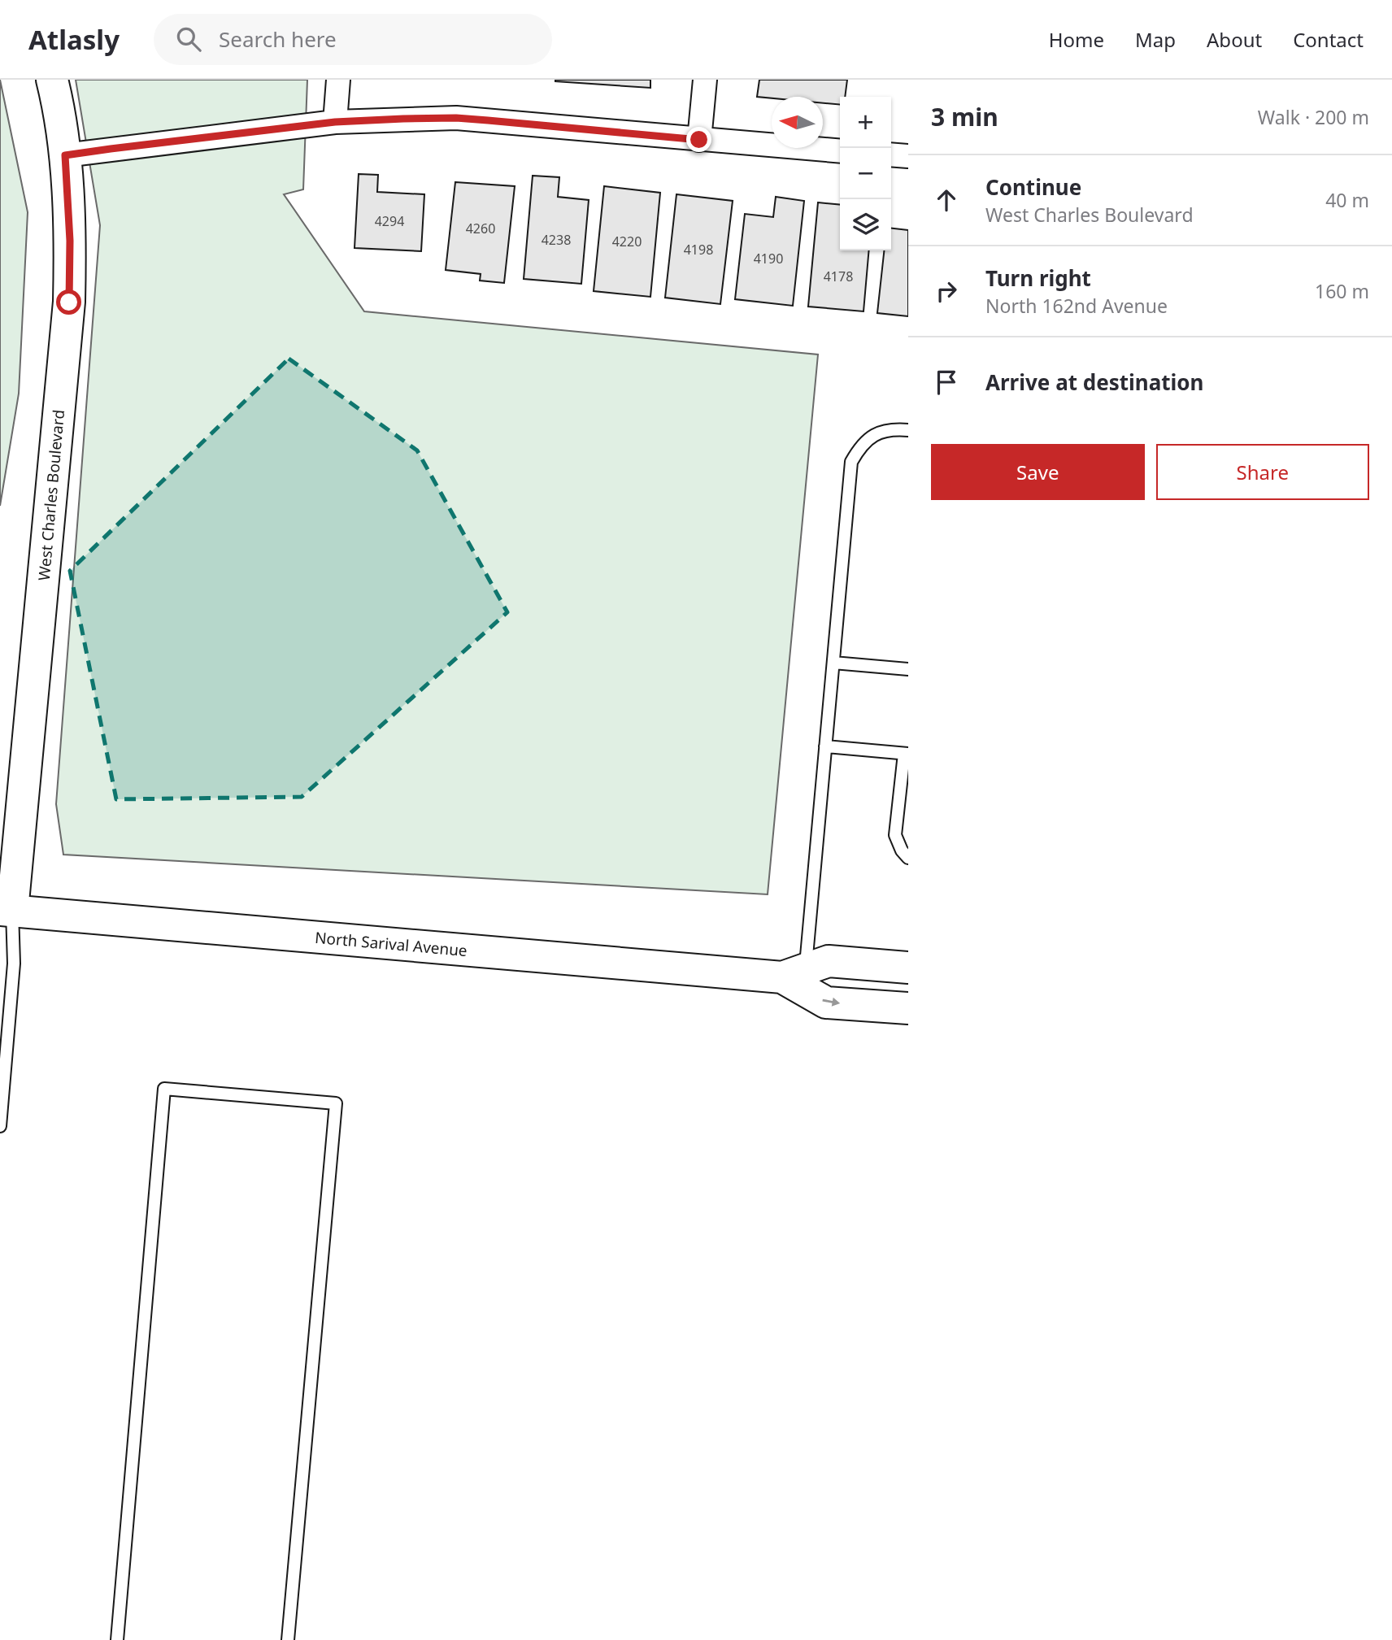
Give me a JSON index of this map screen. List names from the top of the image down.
{
  "streets": {
    "street": ["West Charles Boulevard", "North Sarival Avenue"]
  },
  "crossings": [
    ["West Charles Boulevard", "North Sarival Avenue"]
  ],
  "house_numbers": [
    "4294",
    "4260",
    "4238",
    "4220",
    "4198",
    "4190",
    "4178"
  ],
  "north": "left",
  "page": {
    "header": "Atlasly",
    "search": "Search here",
    "nav": [
      "Home",
      "Map",
      "About",
      "Contact"
    ],
    "heading": ["3 min", "Walk · 200 m"],
    "map_buttons": ["+", "−"],
    "list": [
      ["Continue", "West Charles Boulevard", "40 m"],
      ["Turn right", "North 162nd Avenue", "160 m"],
      "Arrive at destination"
    ],
    "buttons": ["Save", "Share"]
  }
}
